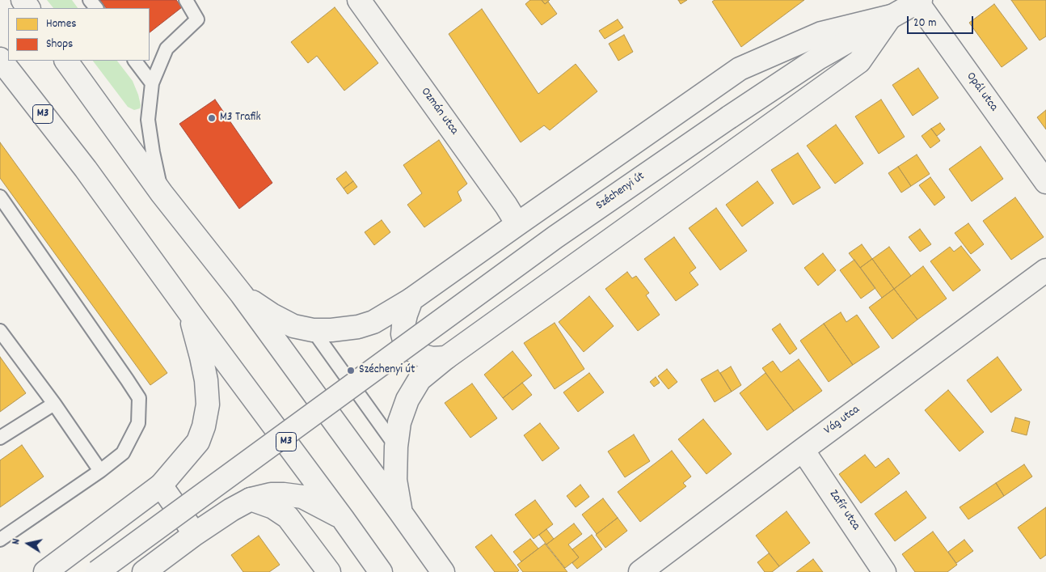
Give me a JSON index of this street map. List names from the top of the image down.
{
  "streets": {
    "street": [
      "Opál utca",
      "Ozmán utca",
      "M3",
      "Széchenyi út",
      "Vág utca",
      "Zafír utca"
    ]
  },
  "crossings": [
    ["Opál utca", "Széchenyi út"],
    ["Vág utca", "Zafír utca"]
  ],
  "places": ["M3 Trafik", "Széchenyi út"],
  "legend": ["Homes", "Shops"],
  "scale_bar": "20 m",
  "north": "left"
}
